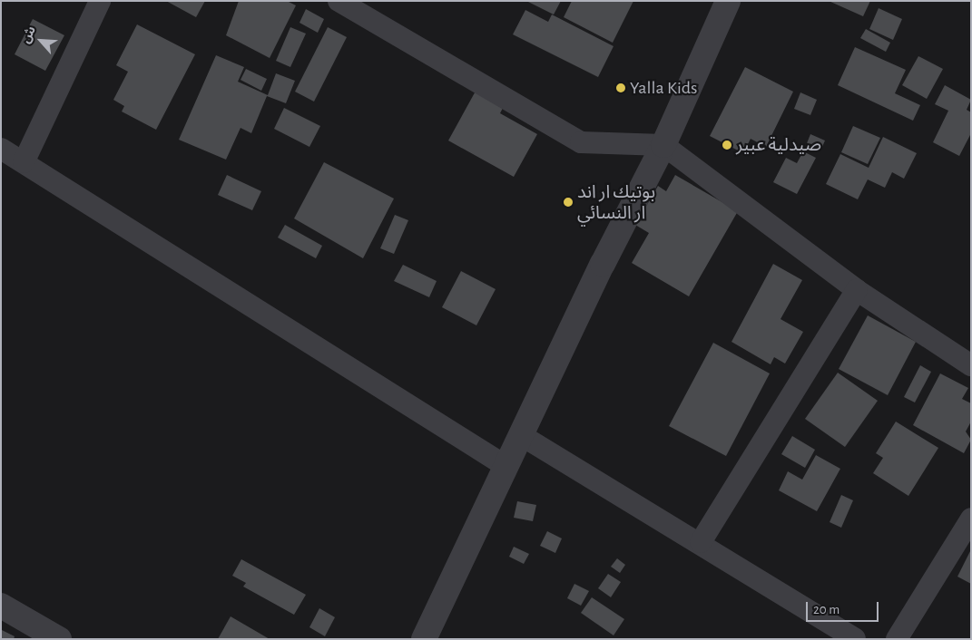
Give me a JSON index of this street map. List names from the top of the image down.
{
  "places": ["Yalla Kids", "صيدلية عبير", "بوتيك ار اند ار النسائي"],
  "scale_bar": "20 m",
  "north": "top left"
}
